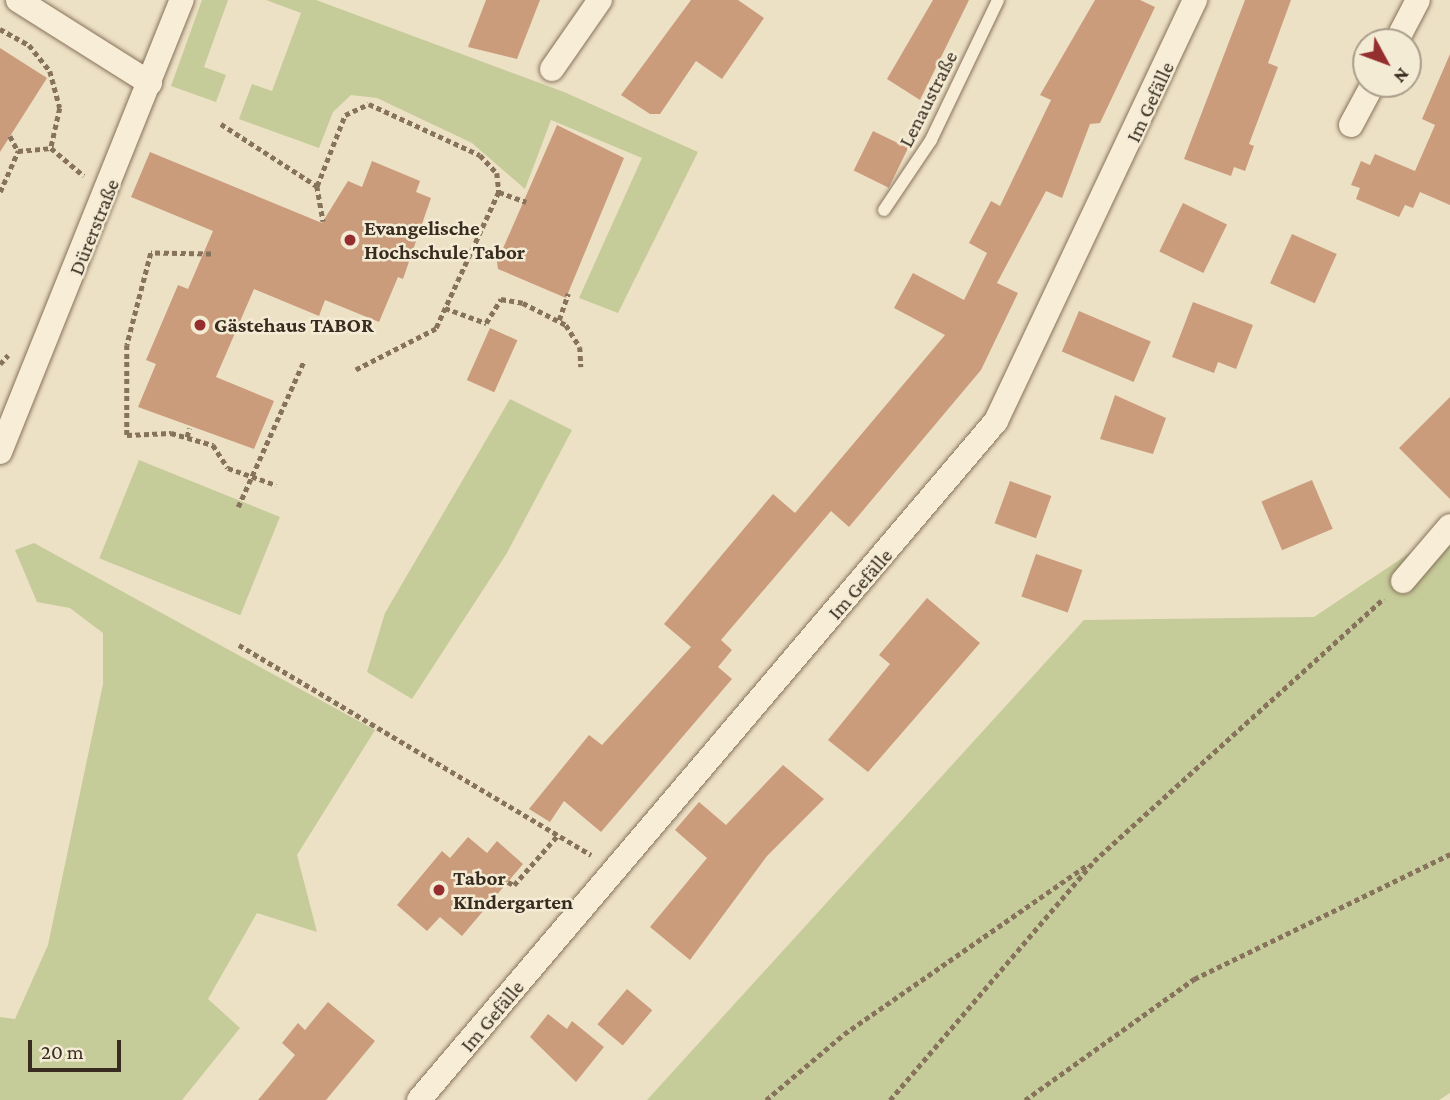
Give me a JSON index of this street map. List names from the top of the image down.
{
  "streets": {
    "street": ["Im Gefälle", "Dürerstraße"],
    "lane": ["Lenaustraße"]
  },
  "places": ["Evangelische Hochschule Tabor", "Gästehaus TABOR", "Tabor KIndergarten"],
  "scale_bar": "20 m",
  "north": "bottom right"
}
